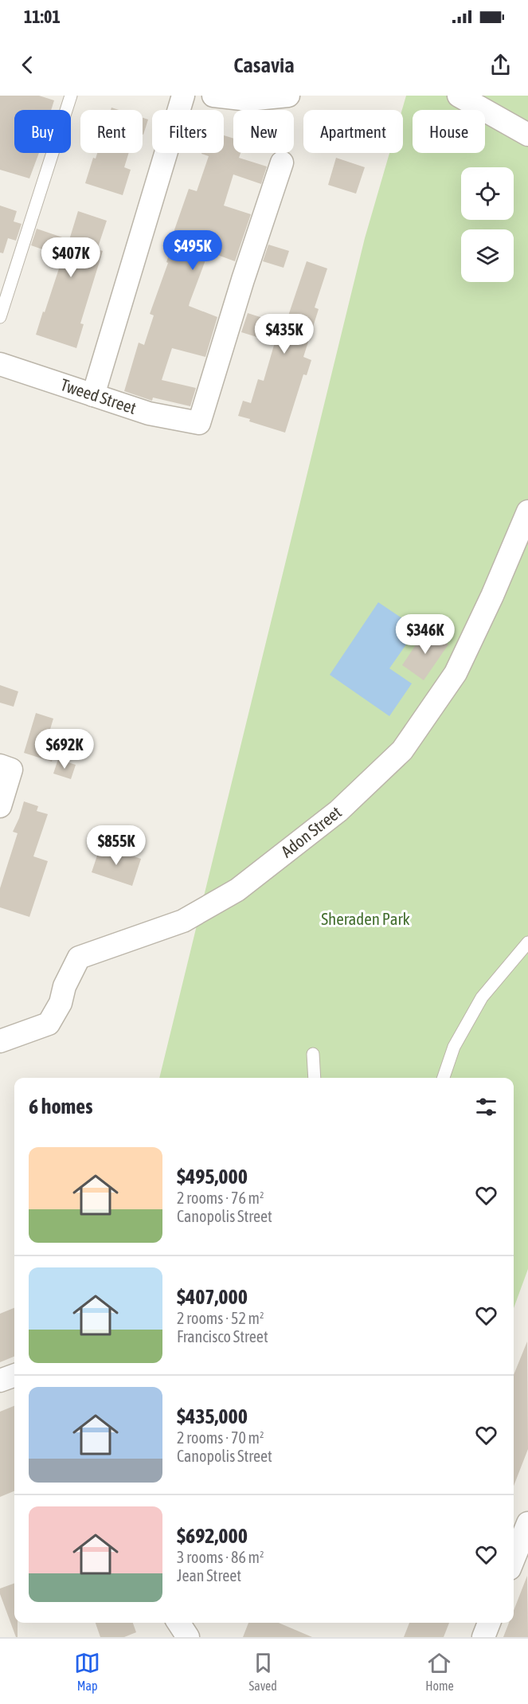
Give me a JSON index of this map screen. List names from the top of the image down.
{
  "streets": {
    "street": ["Tweed Street", "Adon Street"]
  },
  "parks": ["Sheraden Park"],
  "page": {
    "status": "11:01",
    "header": "Casavia",
    "chip": [
      "Buy",
      "Rent",
      "Filters",
      "New",
      "Apartment",
      "House"
    ],
    "price": [
      "$495K",
      "$407K",
      "$435K",
      "$346K",
      "$692K",
      "$855K"
    ],
    "heading": "6 homes",
    "list": [
      {
        "name": "$495,000",
        "note": "2 rooms · 76 m² · Canopolis Street"
      },
      {
        "name": "$407,000",
        "note": "2 rooms · 52 m² · Francisco Street"
      },
      {
        "name": "$435,000",
        "note": "2 rooms · 70 m² · Canopolis Street"
      },
      {
        "name": "$692,000",
        "note": "3 rooms · 86 m² · Jean Street"
      }
    ],
    "tabs": ["Map", "Saved", "Home"]
  }
}
